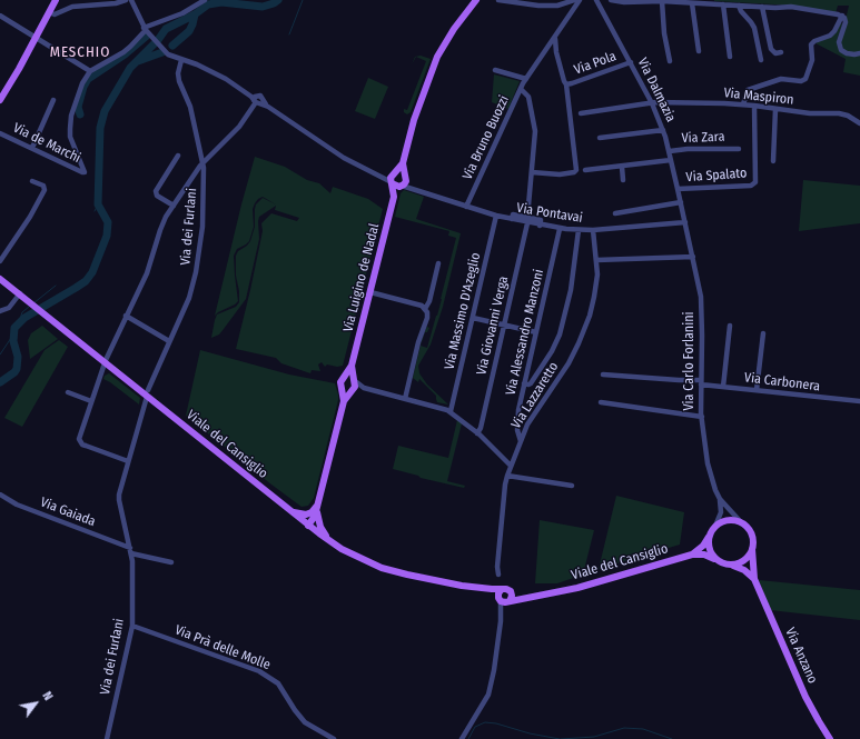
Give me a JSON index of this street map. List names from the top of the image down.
{
  "streets": {
    "main road": ["Via Luigino de Nadal", "Viale del Cansiglio", "Via Anzano"],
    "street": [
      "Via Pola",
      "Via Dalmazia",
      "Via Maspiron",
      "Via Bruno Buozzi",
      "Via Zara",
      "Via de Marchi",
      "Via Spalato",
      "Via Pontavai",
      "Via dei Furlani",
      "Via Massimo D'Azeglio",
      "Via Giovanni Verga",
      "Via Alessandro Manzoni",
      "Via Carlo Forlanini",
      "Via Carbonera",
      "Via Lazzaretto",
      "Via Gaiada",
      "Via Prà delle Molle"
    ]
  },
  "crossings": [
    ["Via Pola", "Via Dalmazia"],
    ["Via Dalmazia", "Via Maspiron"],
    ["Via Dalmazia", "Via Zara"],
    ["Via Dalmazia", "Via Spalato"],
    ["Via Dalmazia", "Via Pontavai"],
    ["Via Dalmazia", "Via Carlo Forlanini"],
    ["Via Maspiron", "Via Spalato"],
    ["Via Bruno Buozzi", "Via Pontavai"],
    ["Via Bruno Buozzi", "Via Giovanni Verga"],
    ["Via Pontavai", "Via Luigino de Nadal"],
    ["Via Pontavai", "Via Massimo D'Azeglio"],
    ["Via Pontavai", "Via Giovanni Verga"],
    ["Via Pontavai", "Via Alessandro Manzoni"],
    ["Via Pontavai", "Via Carlo Forlanini"],
    ["Via Pontavai", "Via Lazzaretto"],
    ["Via dei Furlani", "Viale del Cansiglio"],
    ["Via dei Furlani", "Via Gaiada"],
    ["Via dei Furlani", "Via Prà delle Molle"],
    ["Via Luigino de Nadal", "Viale del Cansiglio"],
    ["Via Alessandro Manzoni", "Via Lazzaretto"],
    ["Via Carlo Forlanini", "Via Carbonera"],
    ["Via Carlo Forlanini", "Viale del Cansiglio"],
    ["Via Carlo Forlanini", "Via Anzano"],
    ["Viale del Cansiglio", "Via Anzano"]
  ],
  "districts": ["MESCHIO"],
  "north": "top right"
}
